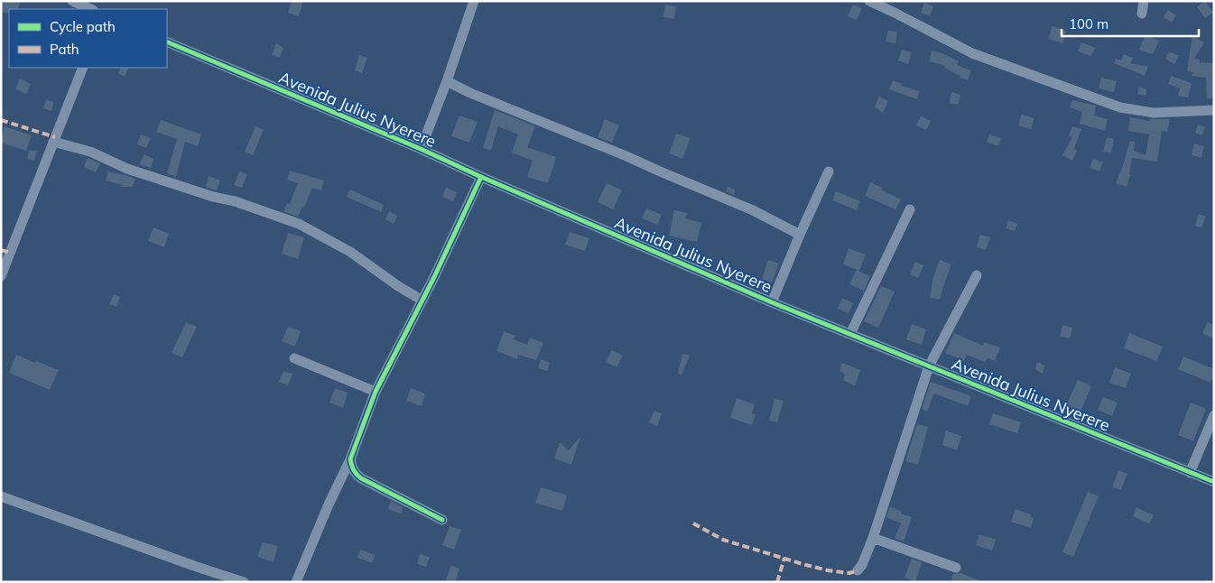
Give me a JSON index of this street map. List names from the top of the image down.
{
  "streets": {
    "street": ["Avenida Julius Nyerere"]
  },
  "legend": ["Cycle path", "Path"],
  "scale_bar": "100 m"
}
